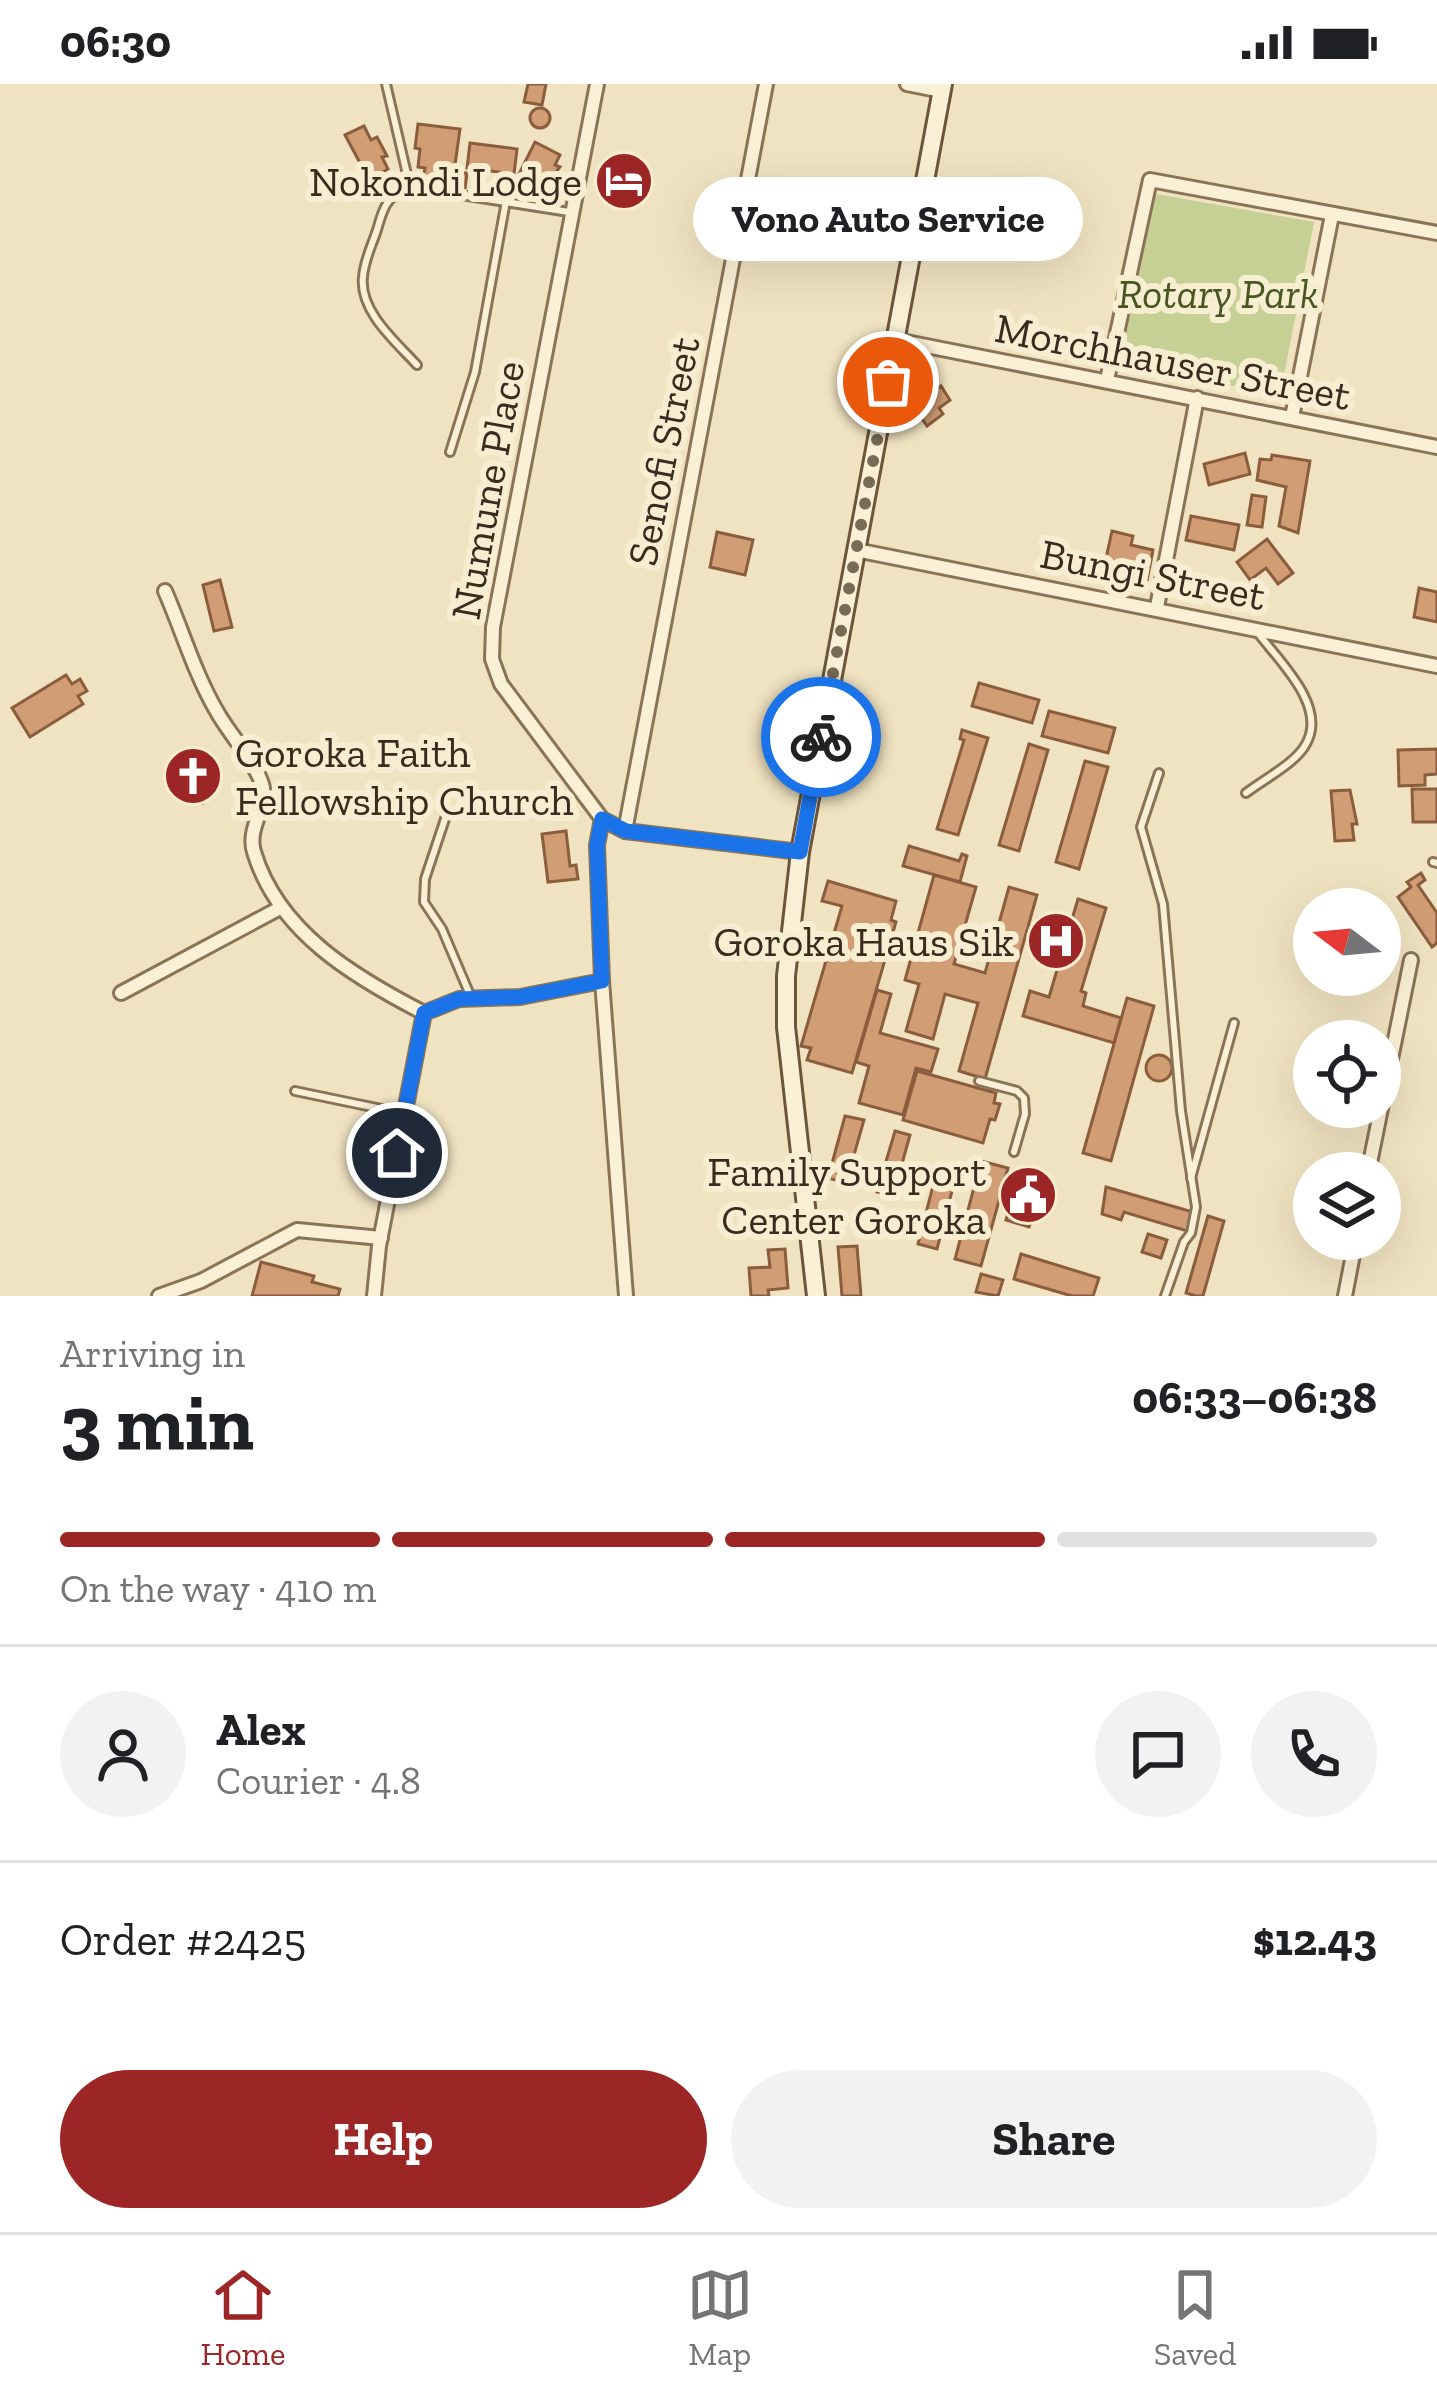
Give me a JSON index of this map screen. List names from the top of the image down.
{
  "streets": {
    "street": [
      "Morchhauser Street",
      "Senofi Street",
      "Numune Place",
      "Bungi Street"
    ]
  },
  "crossings": [
    ["Senofi Street", "Numune Place"]
  ],
  "parks": ["Rotary Park"],
  "places": {
    "hotel": ["Nokondi Lodge"],
    "other": ["Vono Auto Service"],
    "church": ["Goroka Faith Fellowship Church"],
    "hospital": ["Goroka Haus Sik"],
    "public building": ["Family Support Center Goroka"]
  },
  "north": "left",
  "page": {
    "status": "06:30",
    "bubble": "Vono Auto Service",
    "heading": ["3 min", "Arriving in", "06:33–06:38"],
    "panel": [
      "Alex",
      "Courier · 4.8",
      "Order #2425",
      "$12.43"
    ],
    "bar": "On the way · 410 m",
    "buttons": ["Help", "Share"],
    "tabs": ["Home", "Map", "Saved"]
  }
}
